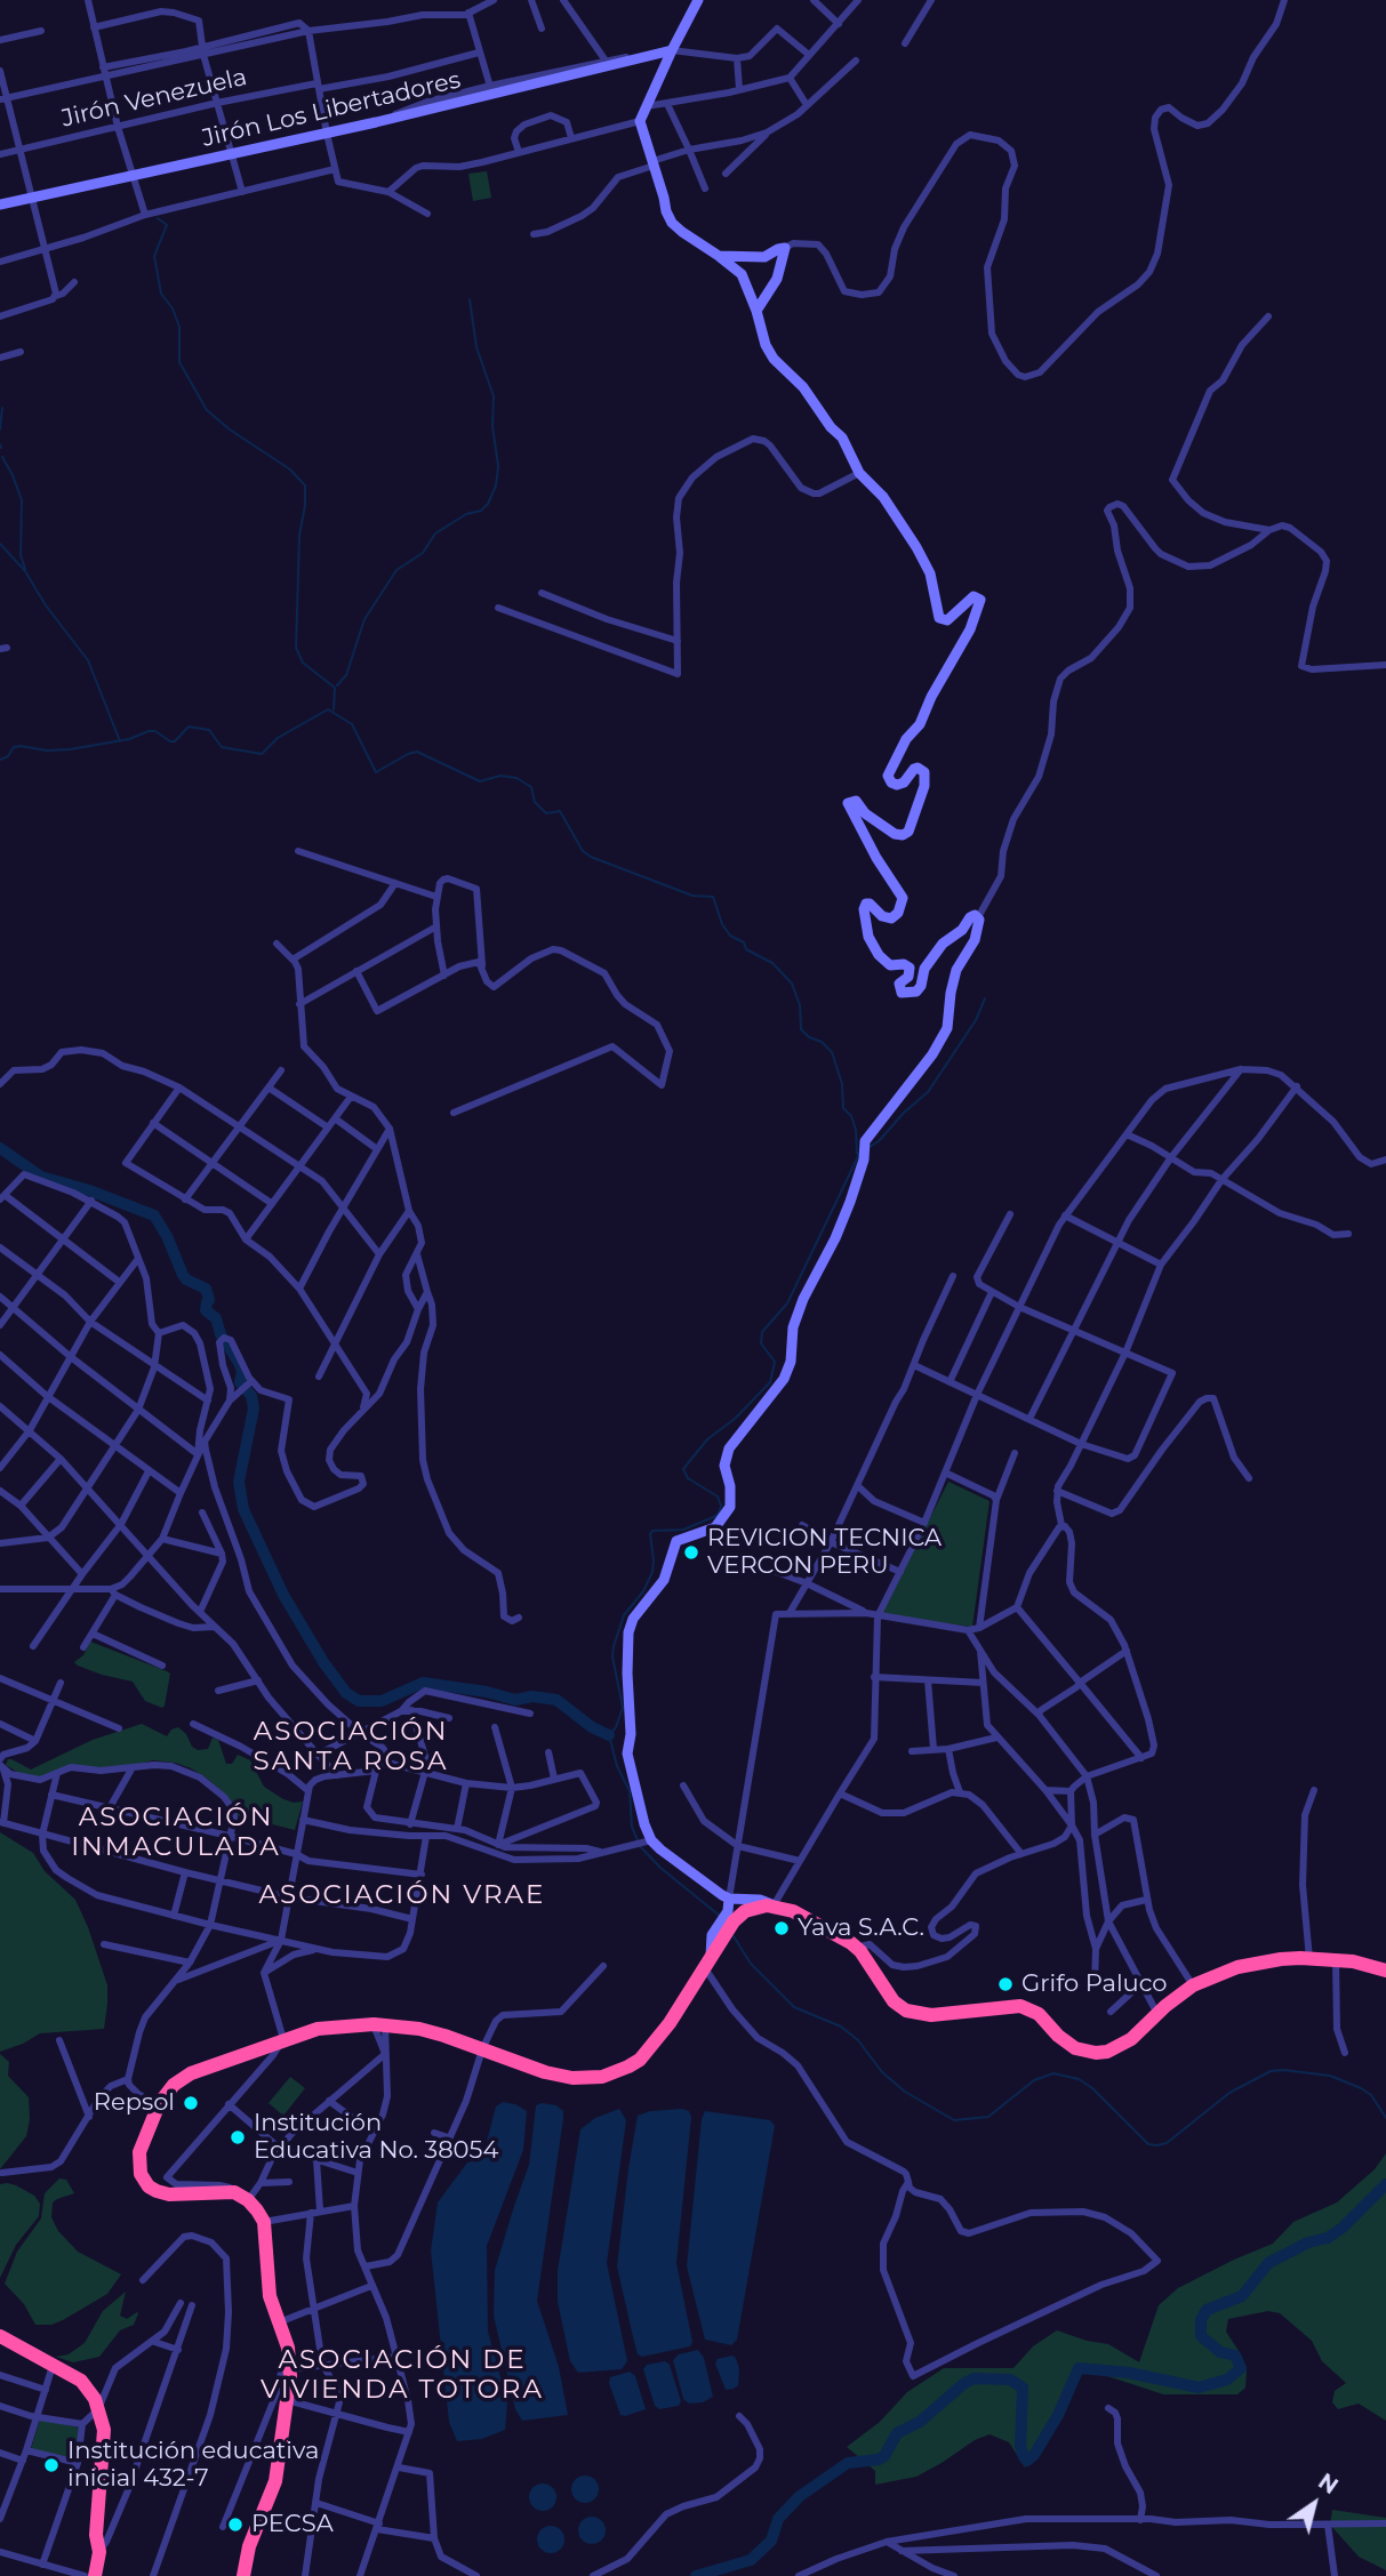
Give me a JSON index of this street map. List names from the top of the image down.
{
  "streets": {
    "street": ["Jirón Venezuela", "Jirón Los Libertadores"]
  },
  "districts": [
    "ASOCIACIÓN SANTA ROSA",
    "ASOCIACIÓN INMACULADA",
    "ASOCIACIÓN VRAE",
    "ASOCIACIÓN DE VIVIENDA TOTORA"
  ],
  "places": [
    "REVICION TECNICA VERCON PERU",
    "Yava S.A.C.",
    "Grifo Paluco",
    "Repsol",
    "Institución Educativa No. 38054",
    "Institución educativa inicial 432-7",
    "PECSA"
  ],
  "north": "top right"
}
